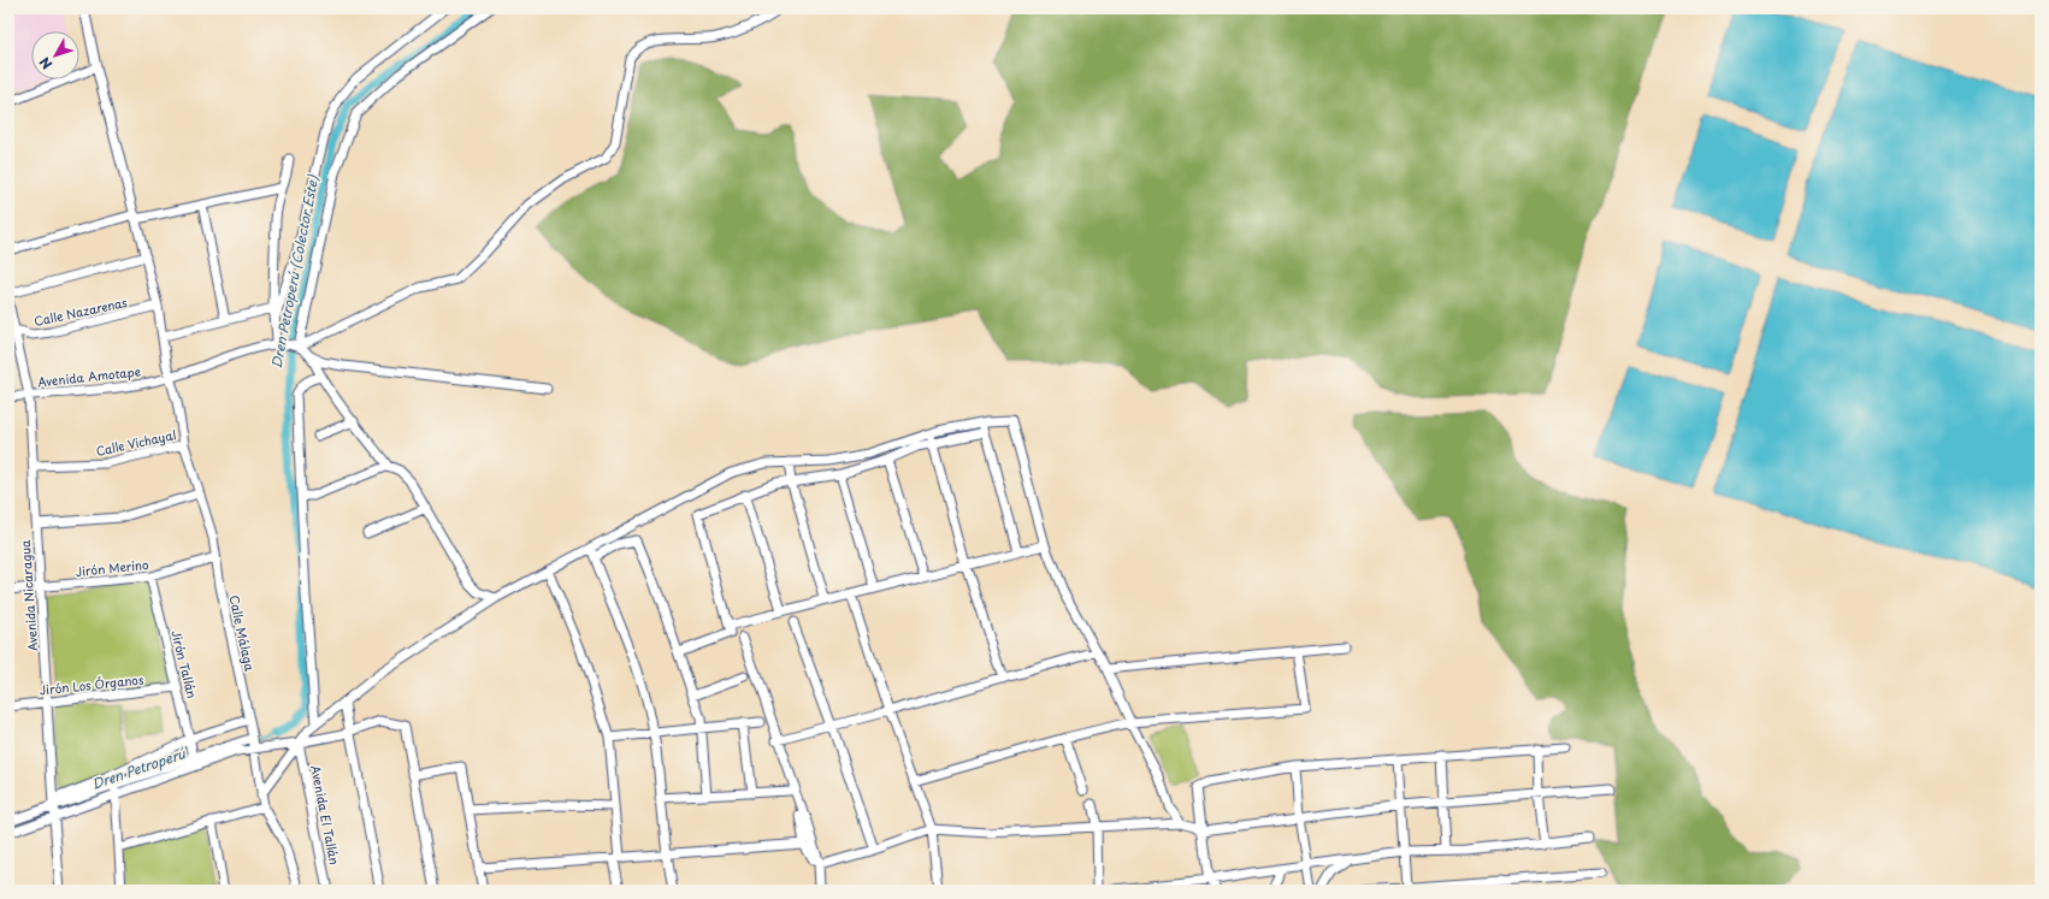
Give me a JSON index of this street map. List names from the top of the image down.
{
  "streets": {
    "street": [
      "Calle Nazarenas",
      "Avenida Amotape",
      "Calle Vichayal",
      "Jirón Merino",
      "Avenida Nicaragua",
      "Calle Málaga",
      "Jirón Tallán",
      "Jirón Los Órganos",
      "Avenida El Tallán"
    ]
  },
  "crossings": [
    ["Calle Nazarenas", "Avenida Nicaragua"],
    ["Calle Nazarenas", "Calle Málaga"],
    ["Avenida Amotape", "Avenida Nicaragua"],
    ["Avenida Amotape", "Calle Málaga"],
    ["Calle Vichayal", "Avenida Nicaragua"],
    ["Calle Vichayal", "Calle Málaga"],
    ["Jirón Merino", "Avenida Nicaragua"],
    ["Jirón Merino", "Calle Málaga"],
    ["Jirón Merino", "Jirón Tallán"],
    ["Avenida Nicaragua", "Jirón Los Órganos"],
    ["Jirón Tallán", "Jirón Los Órganos"]
  ],
  "water": ["Dren Petroperú (Colector Este)", "Dren Petroperú"],
  "north": "bottom left"
}
